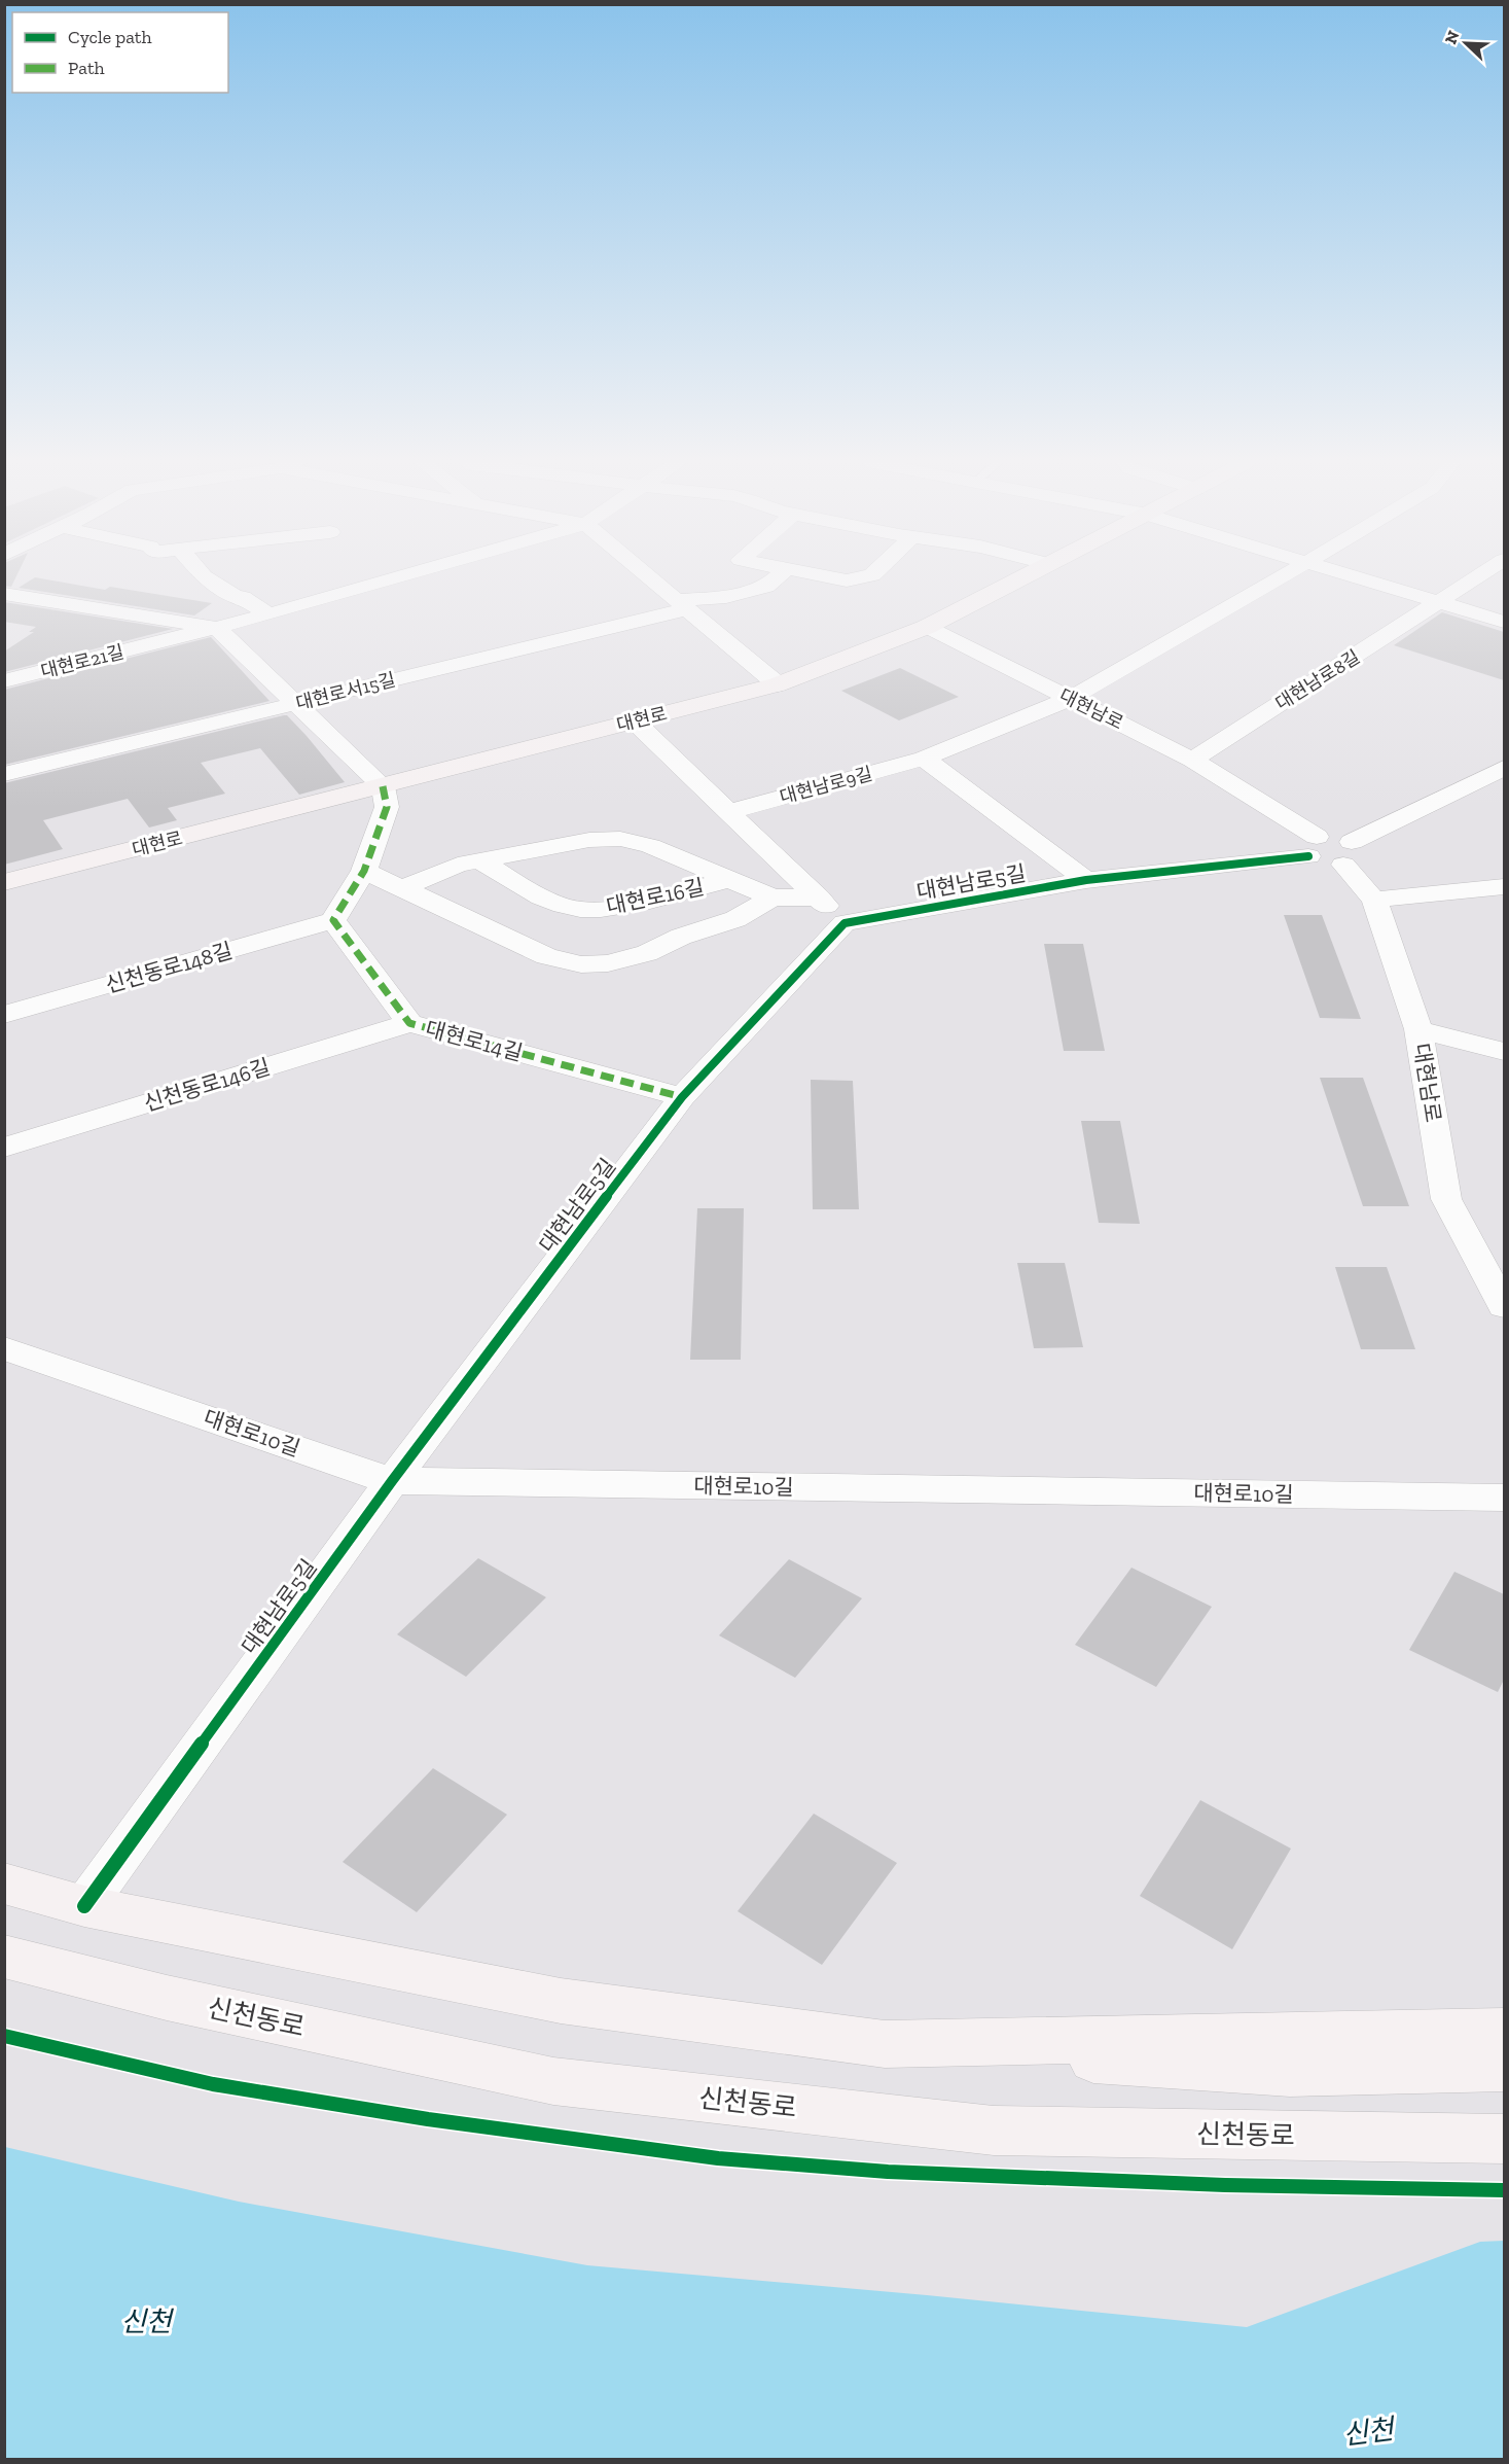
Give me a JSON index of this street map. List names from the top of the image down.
{
  "streets": {
    "main road": ["대현로", "신천동로"],
    "street": [
      "대현로21길",
      "대현남로8길",
      "대현로서15길",
      "대현남로",
      "대현남로9길",
      "대현남로5길",
      "대현로16길",
      "신천동로148길",
      "대현로14길",
      "신천동로146길",
      "대현로10길"
    ]
  },
  "crossings": [
    ["대현남로8길", "대현남로"],
    ["대현남로", "대현로"],
    ["대현남로", "대현남로9길"],
    ["대현남로", "대현남로5길"],
    ["대현남로9길", "대현남로5길"],
    ["대현남로5길", "대현로14길"],
    ["대현남로5길", "대현로10길"],
    ["신천동로148길", "대현로14길"],
    ["대현로14길", "신천동로146길"]
  ],
  "water": ["신천"],
  "legend": ["Cycle path", "Path"],
  "north": "top left"
}
